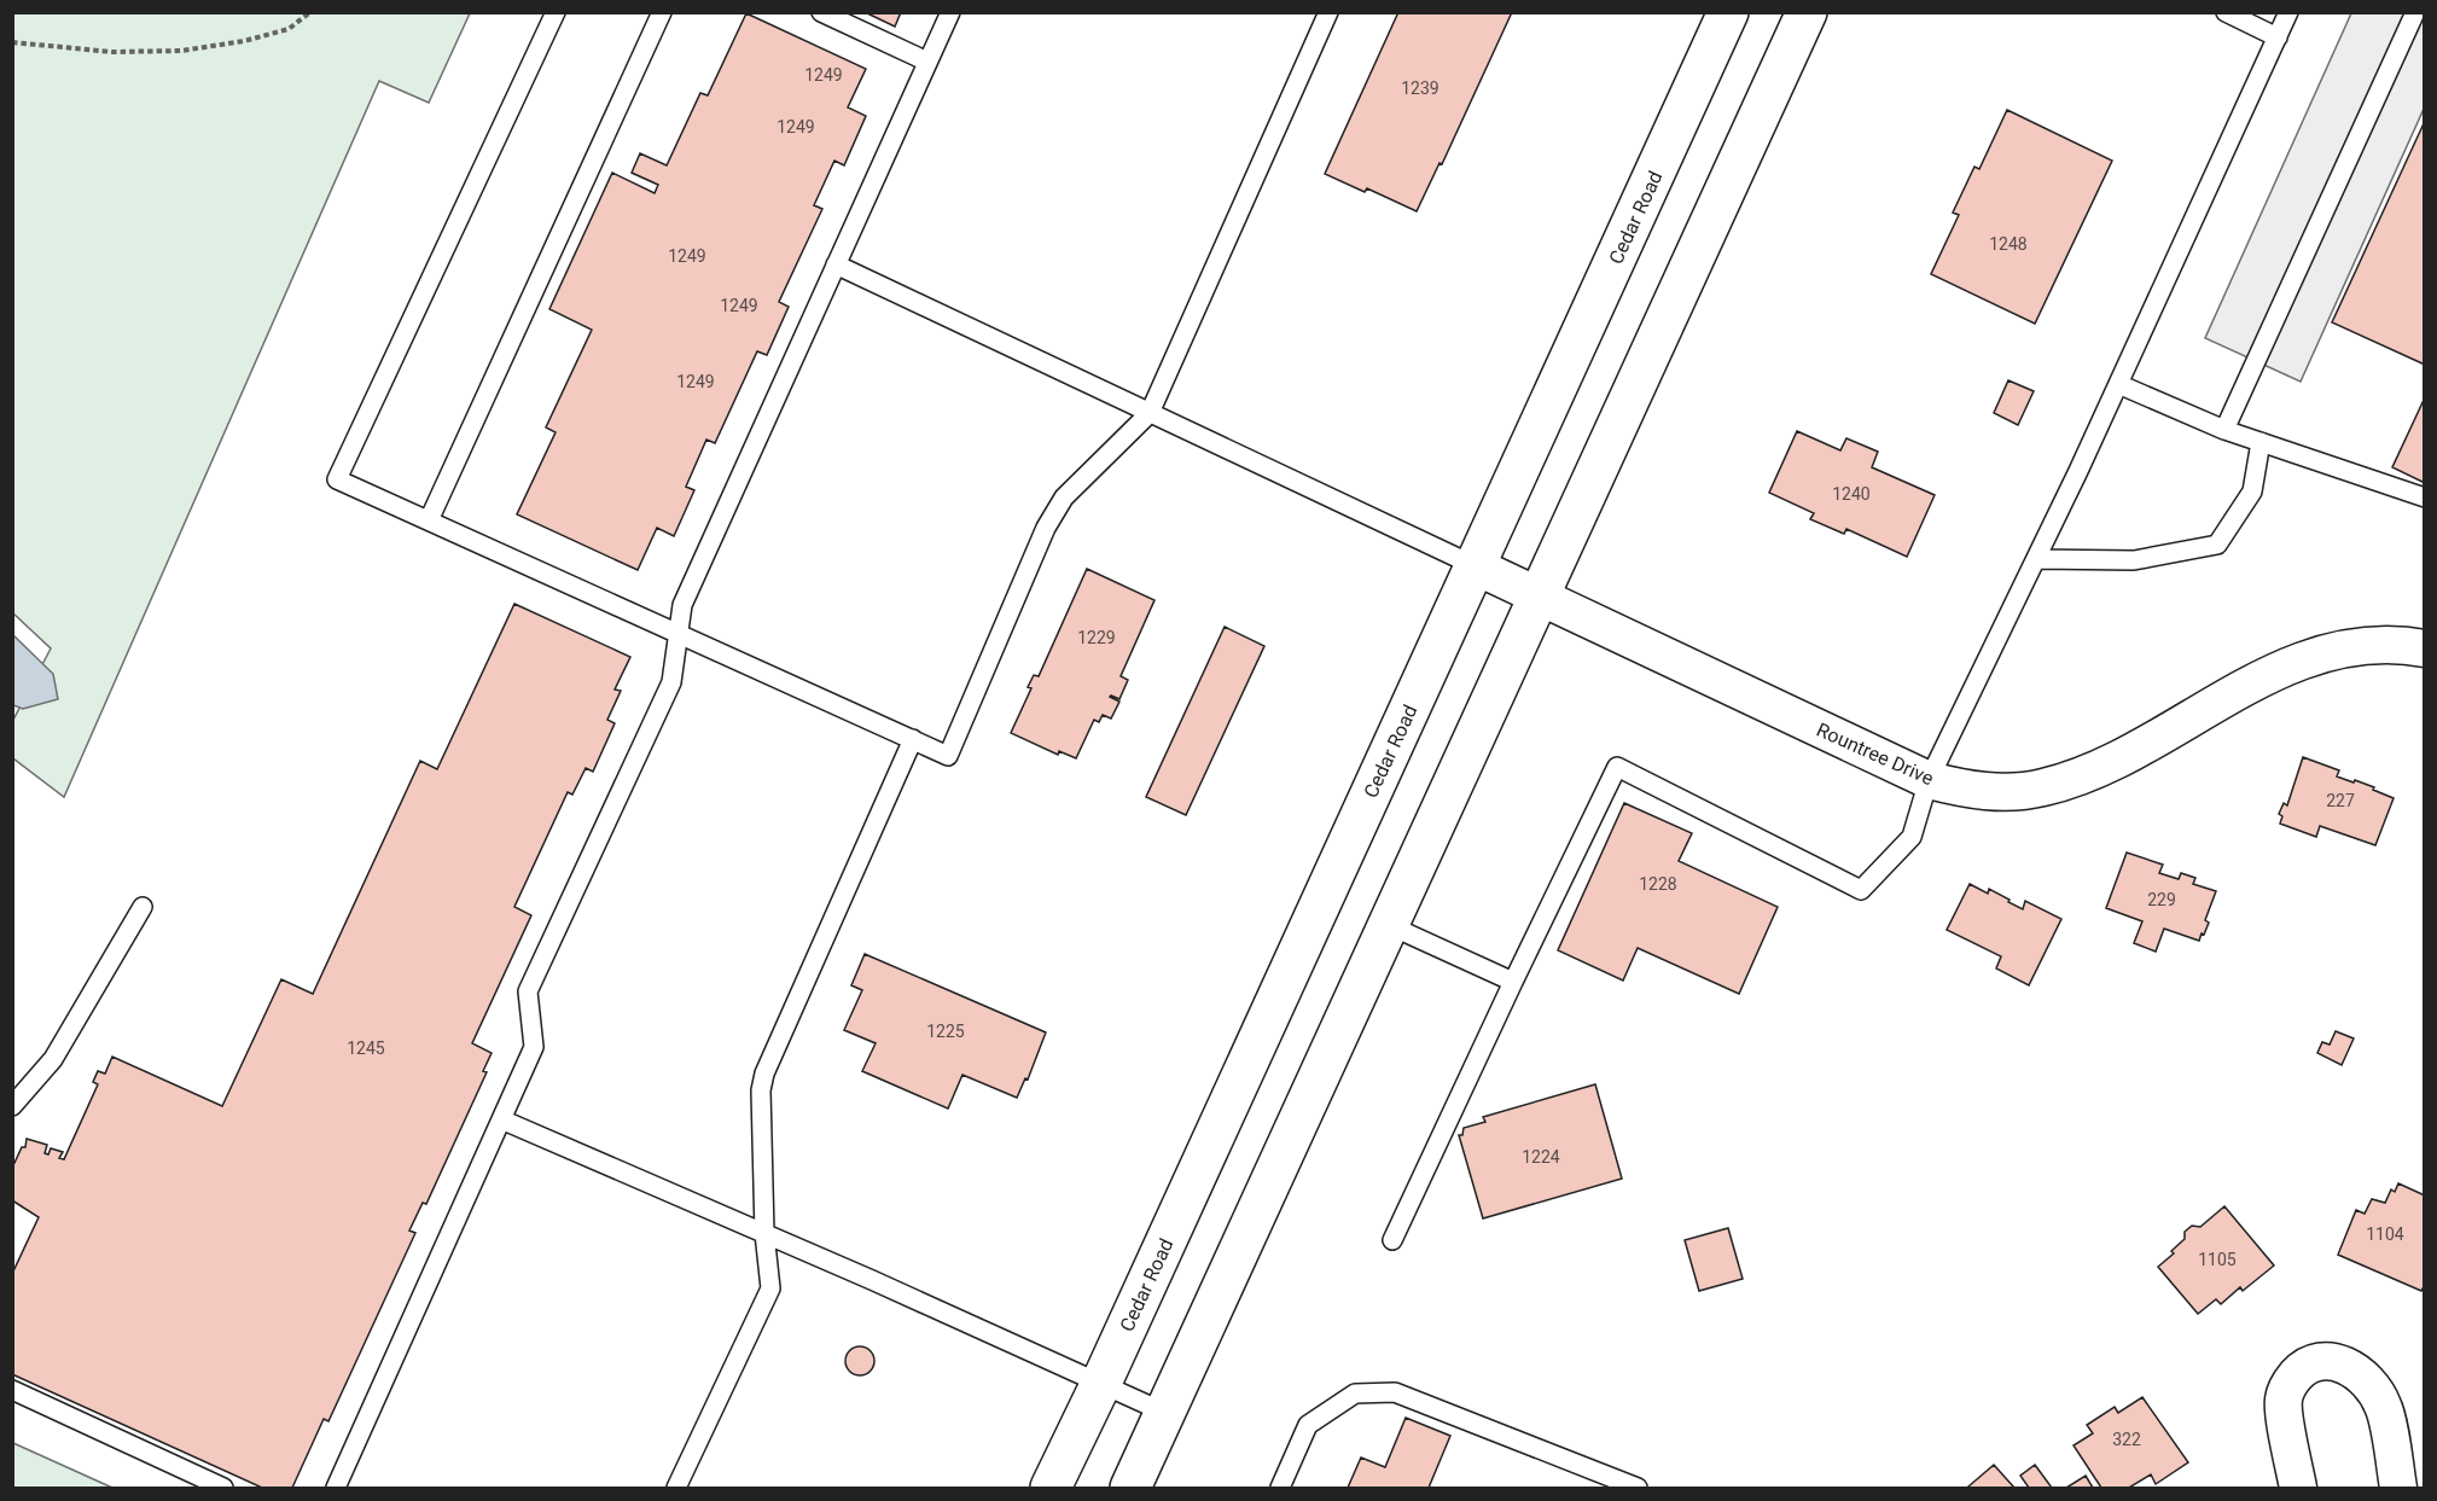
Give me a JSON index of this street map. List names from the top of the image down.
{
  "streets": {
    "main road": ["Cedar Road"],
    "street": ["Rountree Drive"]
  },
  "crossings": [
    ["Cedar Road", "Rountree Drive"]
  ],
  "house_numbers": [
    "1249",
    "1239",
    "1249",
    "1248",
    "1249",
    "1249",
    "1249",
    "1240",
    "1229",
    "227",
    "1228",
    "229",
    "1225",
    "1245",
    "1224",
    "1104",
    "1105",
    "322"
  ]
}
